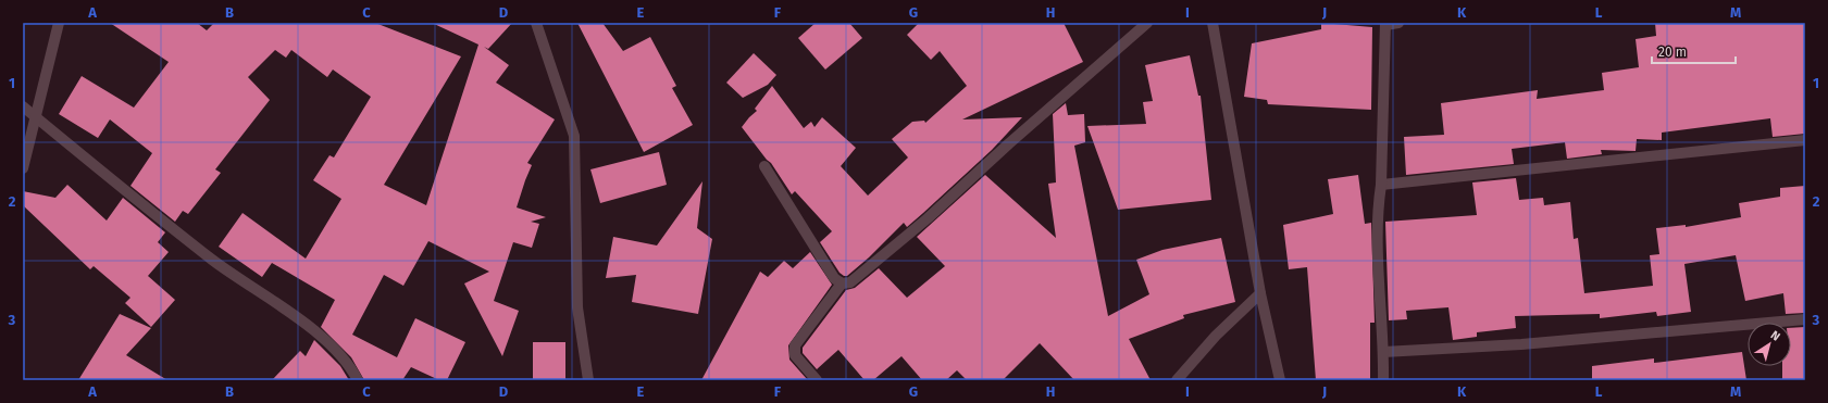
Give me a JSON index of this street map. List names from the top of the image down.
{
  "scale_bar": "20 m",
  "north": "top right",
  "grid": {
    "columns": [
      "A",
      "B",
      "C",
      "D",
      "E",
      "F",
      "G",
      "H",
      "I",
      "J",
      "K",
      "L",
      "M"
    ],
    "rows": ["1", "2", "3"]
  }
}
